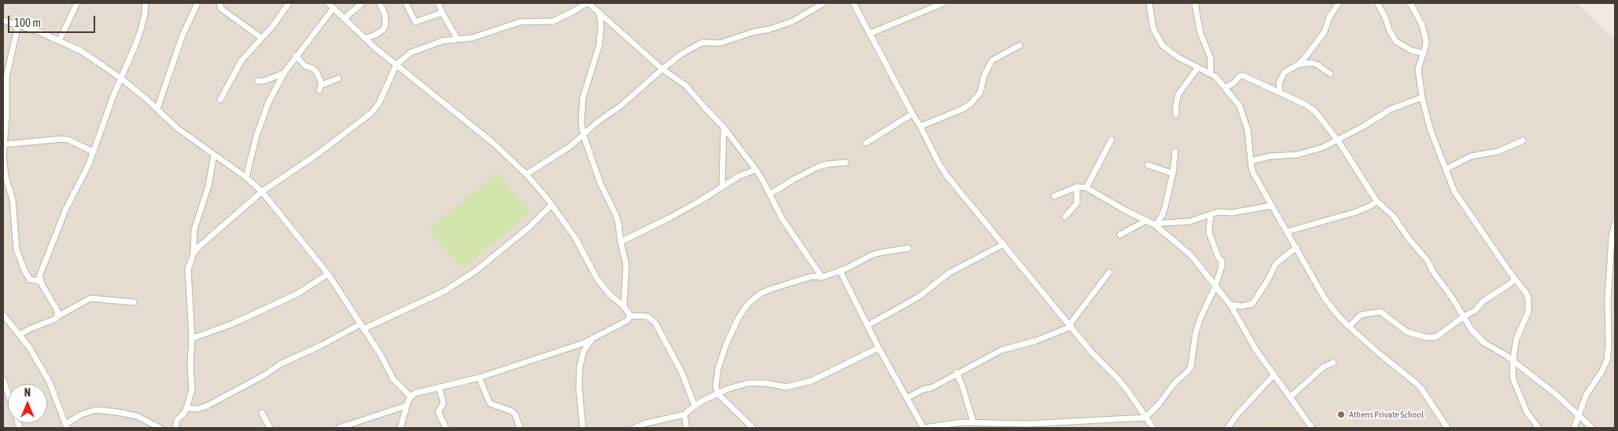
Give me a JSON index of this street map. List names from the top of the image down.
{
  "places": ["Athens Private School"],
  "scale_bar": "100 m",
  "north": "top"
}
